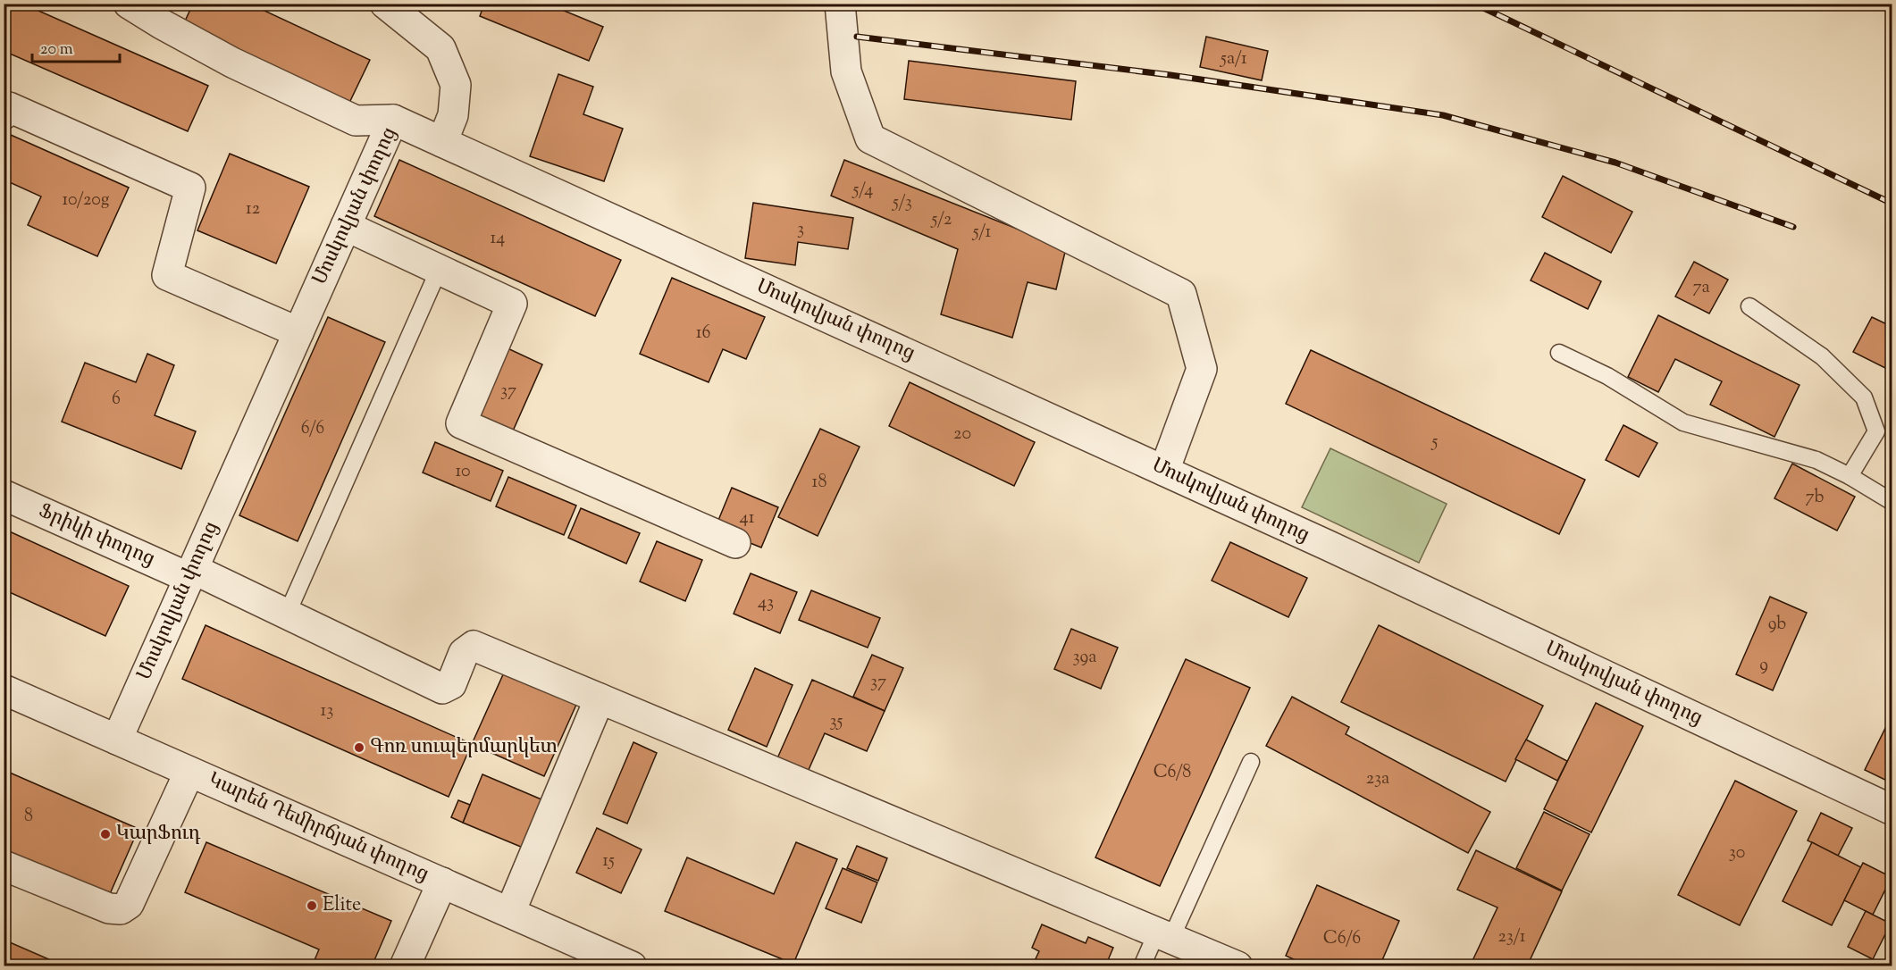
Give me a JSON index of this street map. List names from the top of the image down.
{
  "streets": {
    "street": ["Մոսկովյան փողոց", "Ֆրիկի փողոց", "Կարեն Դեմիրճյան փողոց"]
  },
  "crossings": [
    ["Մոսկովյան փողոց", "Ֆրիկի փողոց"],
    ["Մոսկովյան փողոց", "Կարեն Դեմիրճյան փողոց"]
  ],
  "places": ["Գոռ սուպերմարկետ", "ԿարՖուդ", "Elite"],
  "house_numbers": [
    "5a/1",
    "5/4",
    "10/20g",
    "5/3",
    "12",
    "5/2",
    "3",
    "5/1",
    "14",
    "7a",
    "16",
    "37",
    "6",
    "6/6",
    "20",
    "5",
    "10",
    "18",
    "7b",
    "41",
    "43",
    "9b",
    "39a",
    "9",
    "37",
    "13",
    "35",
    "C6/8",
    "23a",
    "8",
    "30",
    "15",
    "23/1",
    "C6/6"
  ],
  "scale_bar": "20 m"
}
